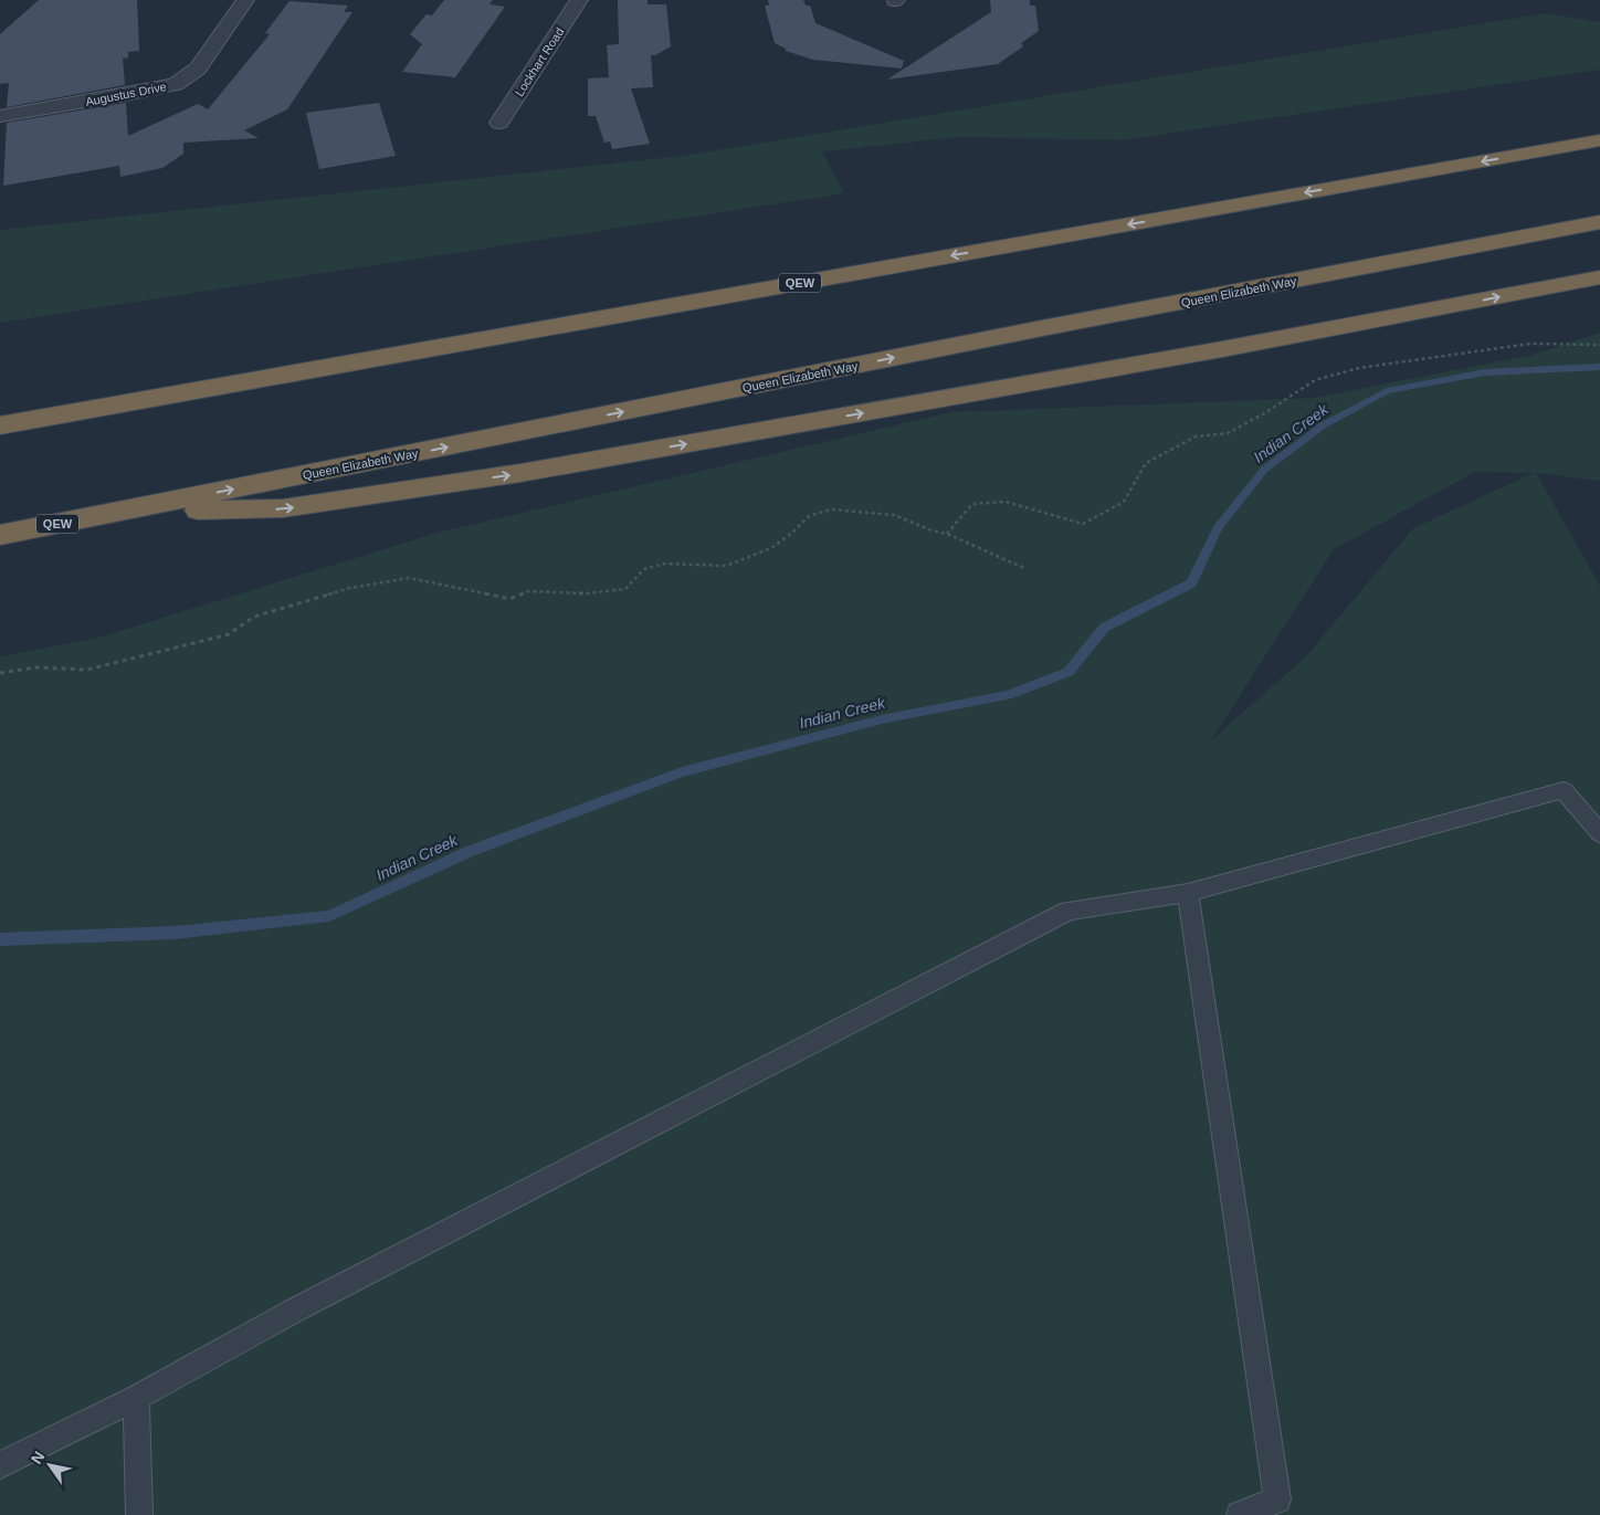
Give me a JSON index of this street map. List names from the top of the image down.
{
  "streets": {
    "highway": ["QEW", "Queen Elizabeth Way"],
    "street": ["Lockhart Road", "Augustus Drive"]
  },
  "water": ["Indian Creek"],
  "north": "top left"
}
